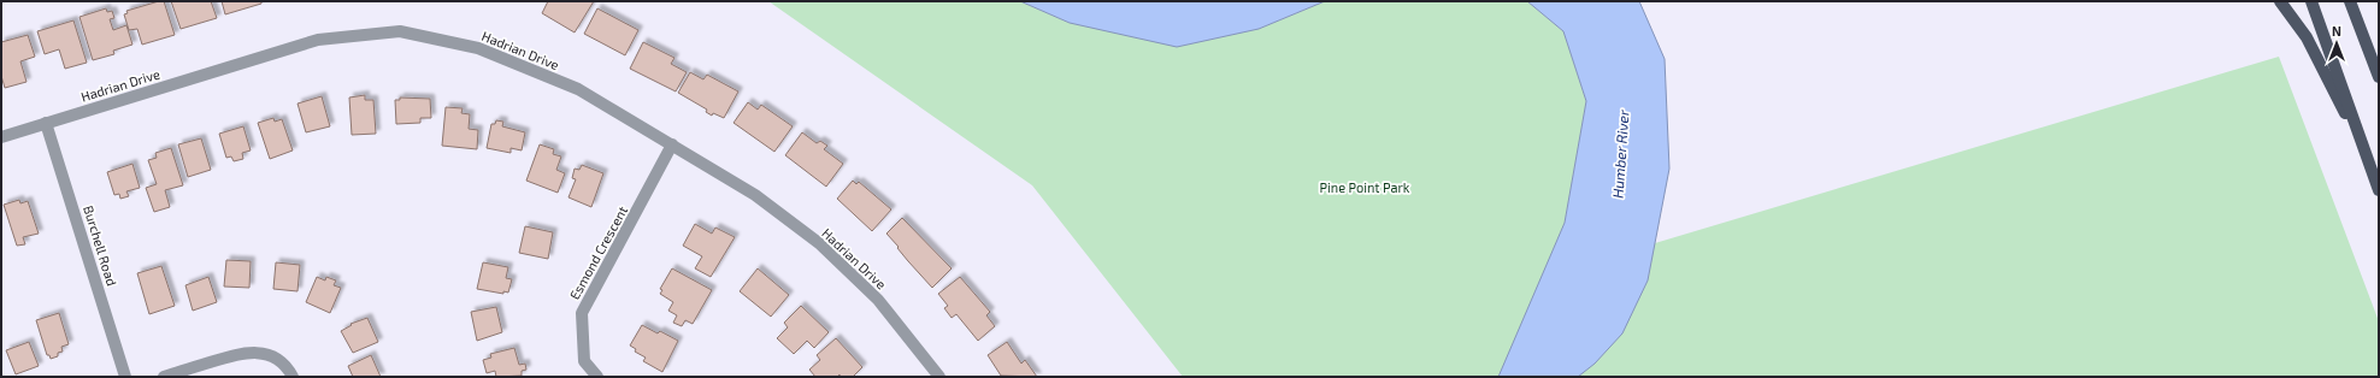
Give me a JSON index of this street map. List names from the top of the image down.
{
  "streets": {
    "street": ["Hadrian Drive", "Burchell Road", "Esmond Crescent"]
  },
  "crossings": [
    ["Hadrian Drive", "Burchell Road"],
    ["Hadrian Drive", "Esmond Crescent"]
  ],
  "water": ["Humber River"],
  "parks": ["Pine Point Park"],
  "north": "top"
}
